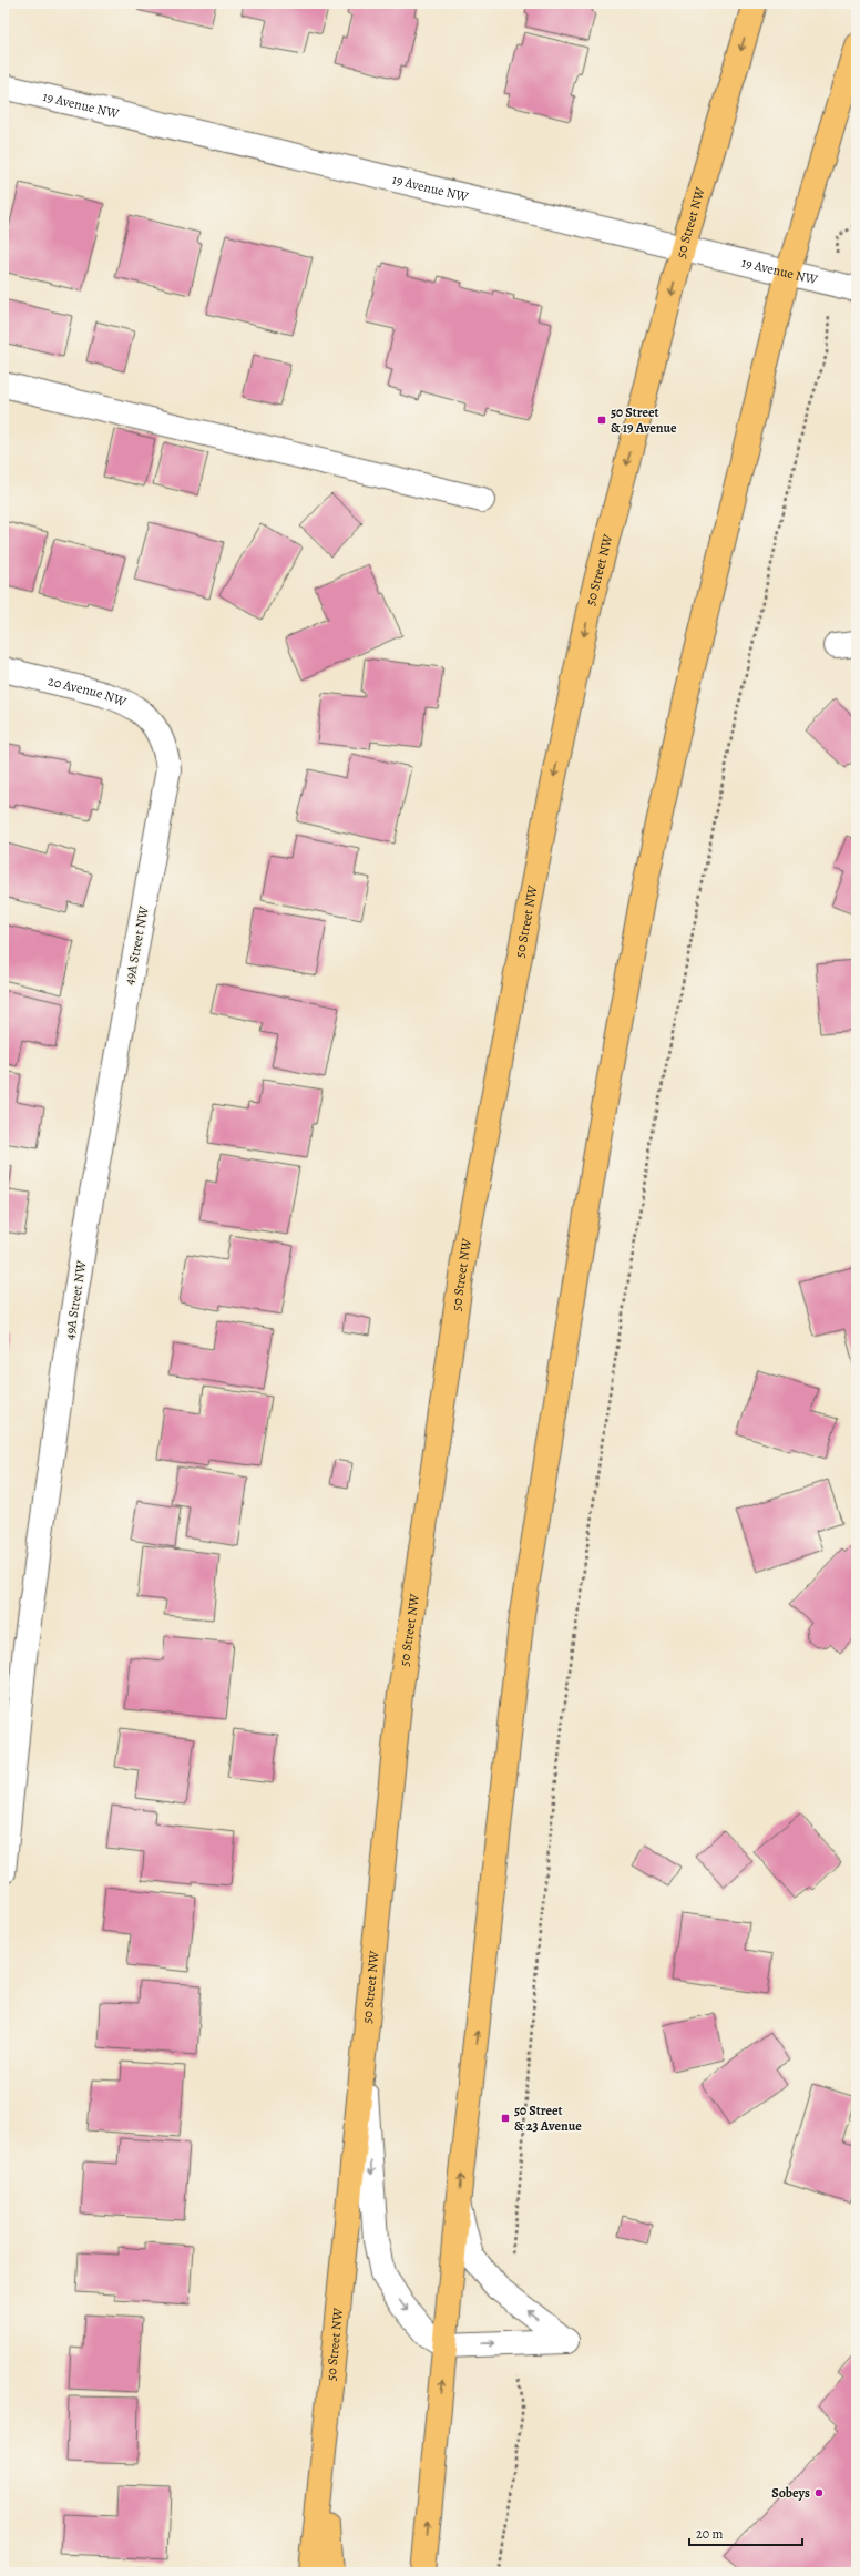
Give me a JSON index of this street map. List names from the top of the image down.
{
  "streets": {
    "main road": ["50 Street NW"],
    "street": ["19 Avenue NW", "20 Avenue NW", "49A Street NW"]
  },
  "crossings": [
    ["19 Avenue NW", "50 Street NW"],
    ["20 Avenue NW", "49A Street NW"]
  ],
  "places": {
    "transit": ["50 Street & 19 Avenue", "50 Street & 23 Avenue"],
    "other": ["Sobeys"]
  },
  "scale_bar": "20 m"
}
